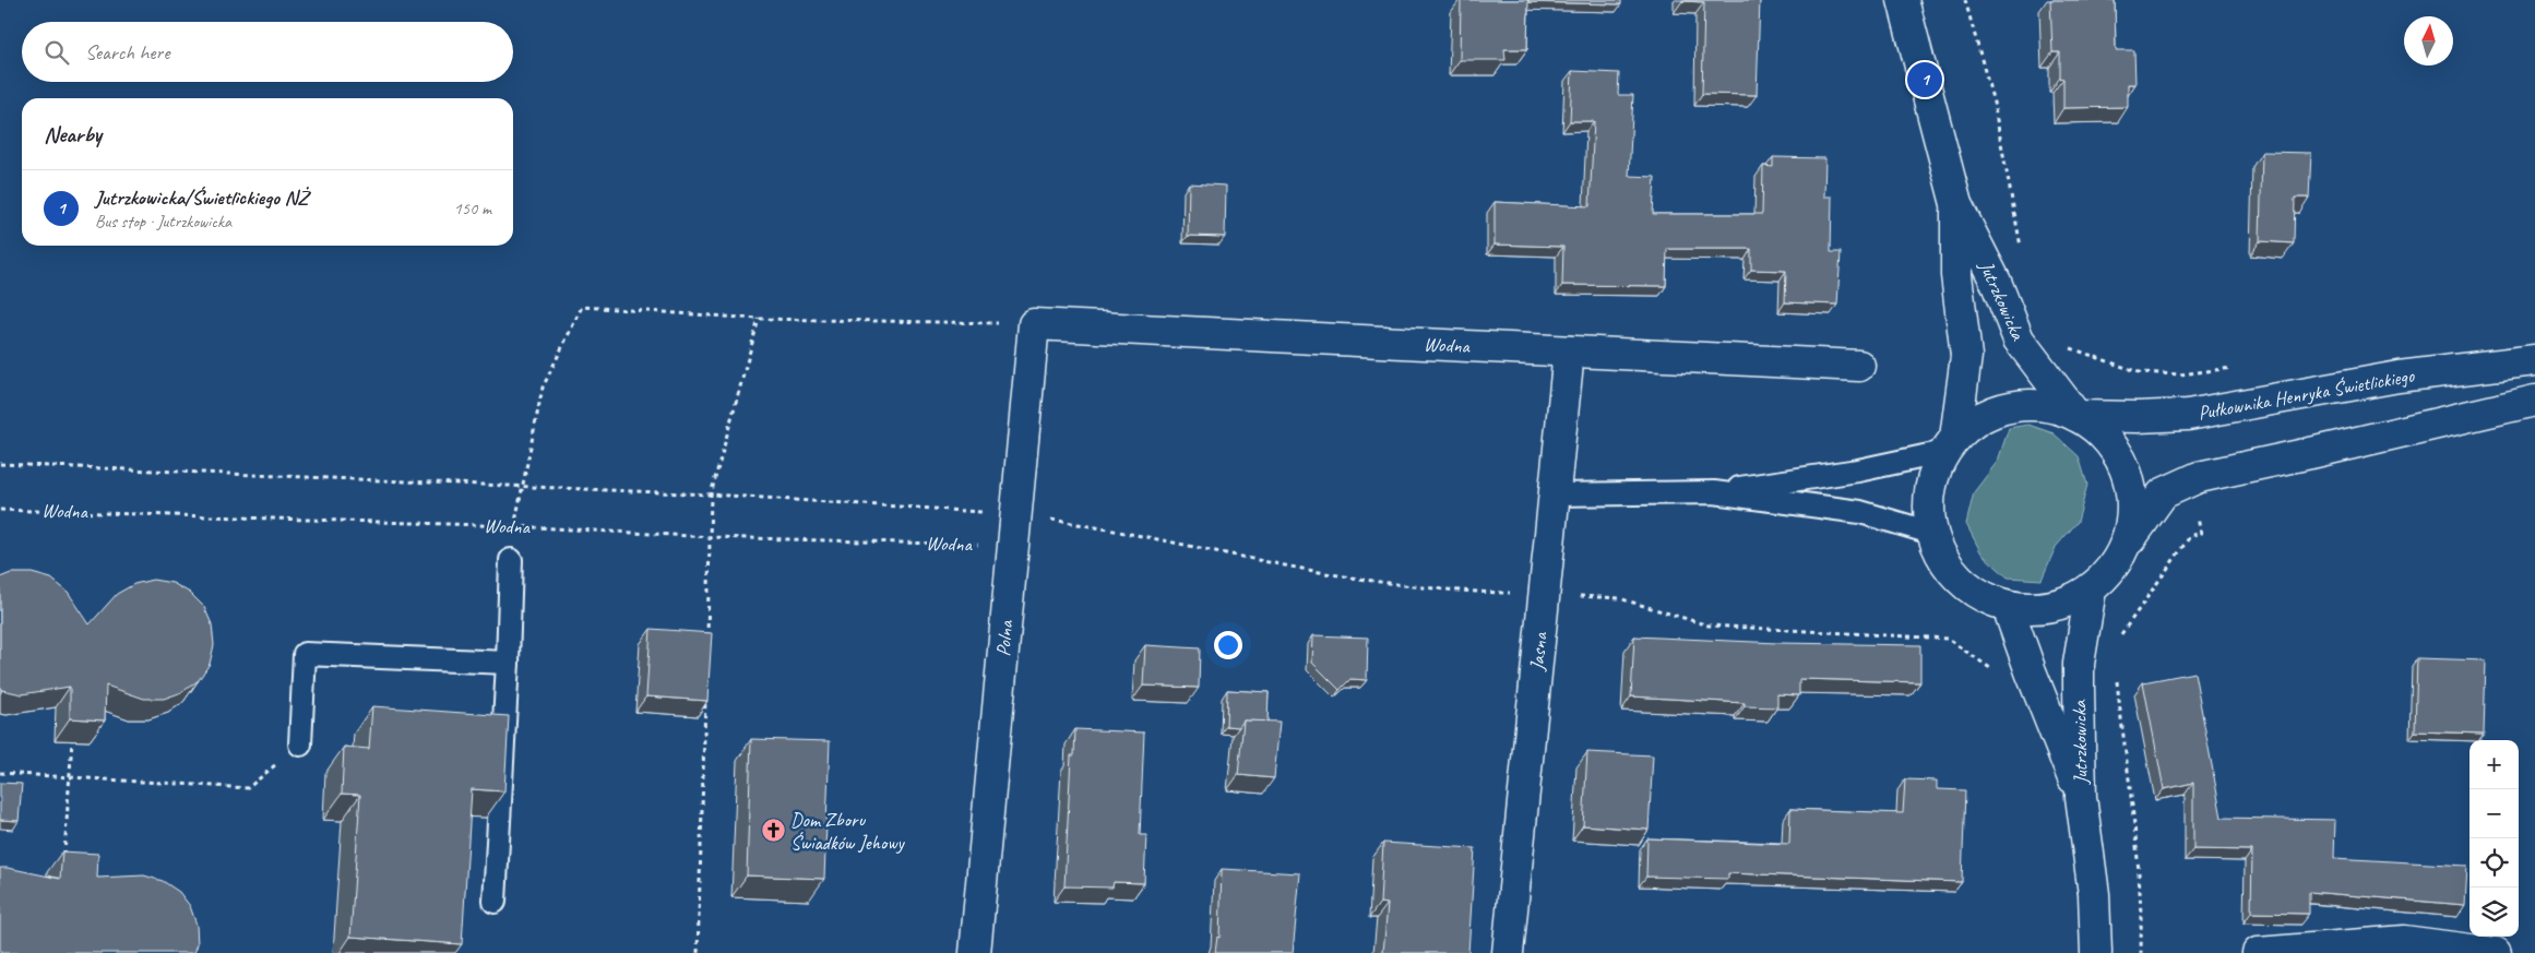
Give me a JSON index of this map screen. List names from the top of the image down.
{
  "streets": {
    "street": [
      "Jutrzkowicka",
      "Wodna",
      "Pułkownika Henryka Świetlickiego",
      "Polna",
      "Jasna"
    ]
  },
  "crossings": [
    ["Jutrzkowicka", "Pułkownika Henryka Świetlickiego"],
    ["Wodna", "Polna"],
    ["Wodna", "Jasna"]
  ],
  "places": {
    "church": ["Dom Zboru Świadków Jehowy"]
  },
  "north": "top",
  "page": {
    "search": "Search here",
    "pins": "1",
    "heading": "Nearby",
    "list": [
      {
        "mark": "1",
        "name": "Jutrzkowicka/Świetlickiego NŻ",
        "note": "Bus stop · Jutrzkowicka",
        "value": "150 m"
      }
    ],
    "map_buttons": ["+", "−"]
  }
}
